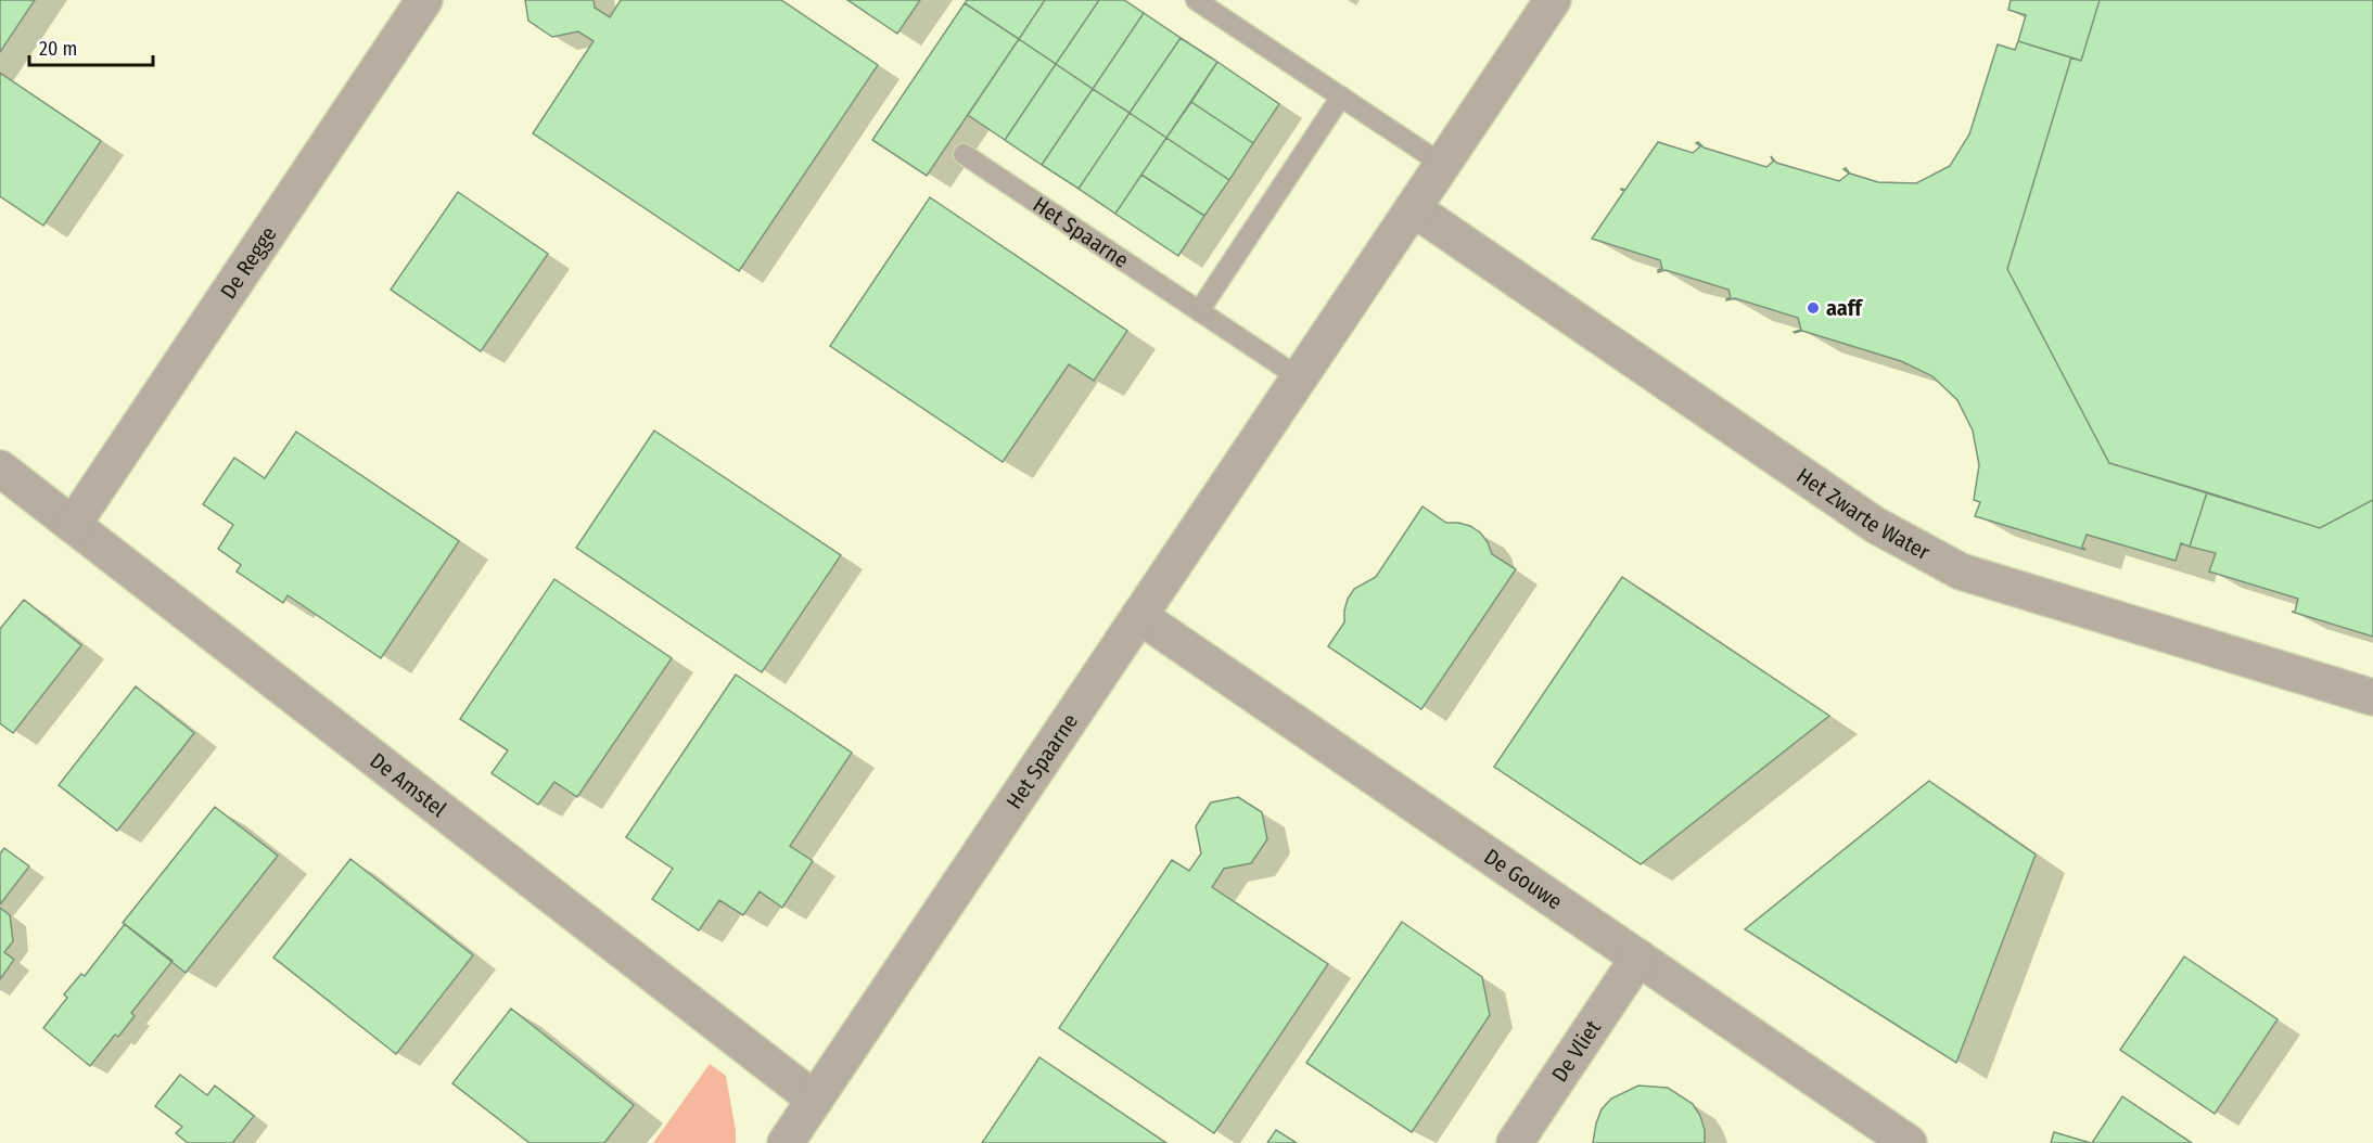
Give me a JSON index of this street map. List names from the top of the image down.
{
  "streets": {
    "street": [
      "Het Spaarne",
      "De Regge",
      "Het Zwarte Water",
      "De Amstel",
      "De Gouwe",
      "De Vliet"
    ]
  },
  "crossings": [
    ["Het Spaarne", "Het Zwarte Water"],
    ["Het Spaarne", "De Amstel"],
    ["Het Spaarne", "De Gouwe"],
    ["De Regge", "De Amstel"],
    ["De Gouwe", "De Vliet"]
  ],
  "places": ["aaff"],
  "scale_bar": "20 m"
}
